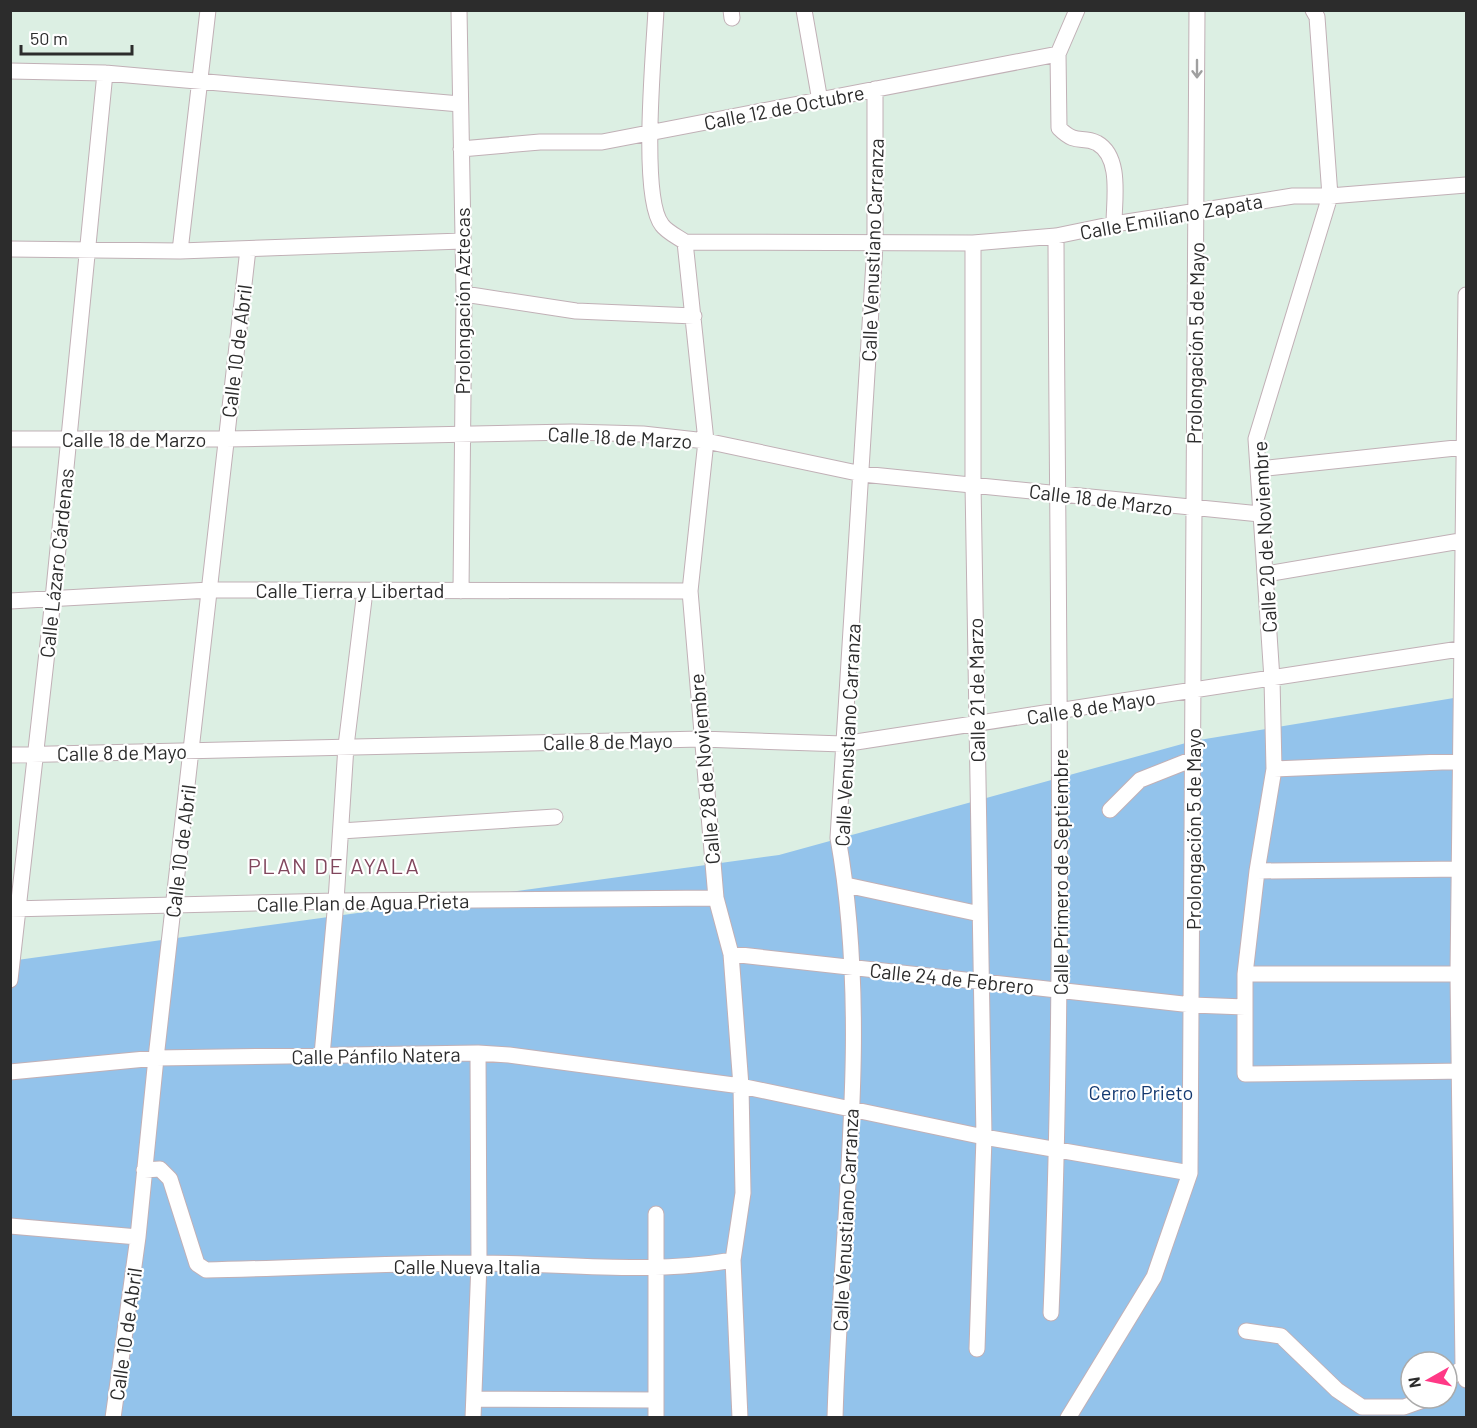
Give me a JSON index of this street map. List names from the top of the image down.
{
  "streets": {
    "street": [
      "Calle 12 de Octubre",
      "Calle Emiliano Zapata",
      "Calle Venustiano Carranza",
      "Prolongación Aztecas",
      "Prolongación 5 de Mayo",
      "Calle 10 de Abril",
      "Calle 18 de Marzo",
      "Calle 20 de Noviembre",
      "Calle Lázaro Cárdenas",
      "Calle Tierra y Libertad",
      "Calle 21 de Marzo",
      "Calle 8 de Mayo",
      "Calle 28 de Noviembre",
      "Calle Primero de Septiembre",
      "Calle Plan de Agua Prieta",
      "Calle 24 de Febrero",
      "Calle Pánfilo Natera",
      "Calle Nueva Italia"
    ]
  },
  "crossings": [
    ["Calle 12 de Octubre", "Calle Venustiano Carranza"],
    ["Calle 12 de Octubre", "Prolongación Aztecas"],
    ["Calle Emiliano Zapata", "Calle Venustiano Carranza"],
    ["Calle Emiliano Zapata", "Prolongación 5 de Mayo"],
    ["Calle Emiliano Zapata", "Calle 20 de Noviembre"],
    ["Calle Emiliano Zapata", "Calle 21 de Marzo"],
    ["Calle Emiliano Zapata", "Calle 28 de Noviembre"],
    ["Calle Emiliano Zapata", "Calle Primero de Septiembre"],
    ["Calle Venustiano Carranza", "Calle 18 de Marzo"],
    ["Calle Venustiano Carranza", "Calle 8 de Mayo"],
    ["Calle Venustiano Carranza", "Calle 24 de Febrero"],
    ["Calle Venustiano Carranza", "Calle Pánfilo Natera"],
    ["Prolongación Aztecas", "Calle 18 de Marzo"],
    ["Prolongación Aztecas", "Calle Tierra y Libertad"],
    ["Prolongación 5 de Mayo", "Calle 18 de Marzo"],
    ["Prolongación 5 de Mayo", "Calle 8 de Mayo"],
    ["Prolongación 5 de Mayo", "Calle 24 de Febrero"],
    ["Prolongación 5 de Mayo", "Calle Pánfilo Natera"],
    ["Calle 10 de Abril", "Calle 18 de Marzo"],
    ["Calle 10 de Abril", "Calle Tierra y Libertad"],
    ["Calle 10 de Abril", "Calle 8 de Mayo"],
    ["Calle 10 de Abril", "Calle Plan de Agua Prieta"],
    ["Calle 10 de Abril", "Calle Pánfilo Natera"],
    ["Calle 10 de Abril", "Calle Nueva Italia"],
    ["Calle 18 de Marzo", "Calle 20 de Noviembre"],
    ["Calle 18 de Marzo", "Calle Lázaro Cárdenas"],
    ["Calle 18 de Marzo", "Calle 21 de Marzo"],
    ["Calle 18 de Marzo", "Calle 28 de Noviembre"],
    ["Calle 18 de Marzo", "Calle Primero de Septiembre"],
    ["Calle 20 de Noviembre", "Calle 8 de Mayo"],
    ["Calle 20 de Noviembre", "Calle 24 de Febrero"],
    ["Calle Lázaro Cárdenas", "Calle Tierra y Libertad"],
    ["Calle Lázaro Cárdenas", "Calle 8 de Mayo"],
    ["Calle Lázaro Cárdenas", "Calle Plan de Agua Prieta"],
    ["Calle Tierra y Libertad", "Calle 28 de Noviembre"],
    ["Calle 21 de Marzo", "Calle 8 de Mayo"],
    ["Calle 21 de Marzo", "Calle 24 de Febrero"],
    ["Calle 21 de Marzo", "Calle Pánfilo Natera"],
    ["Calle 8 de Mayo", "Calle 28 de Noviembre"],
    ["Calle 8 de Mayo", "Calle Primero de Septiembre"],
    ["Calle 28 de Noviembre", "Calle Plan de Agua Prieta"],
    ["Calle 28 de Noviembre", "Calle 24 de Febrero"],
    ["Calle 28 de Noviembre", "Calle Pánfilo Natera"],
    ["Calle 28 de Noviembre", "Calle Nueva Italia"],
    ["Calle Primero de Septiembre", "Calle 24 de Febrero"],
    ["Calle Primero de Septiembre", "Calle Pánfilo Natera"]
  ],
  "districts": ["PLAN DE AYALA"],
  "parks": ["Cerro Prieto"],
  "scale_bar": "50 m",
  "north": "left"
}
